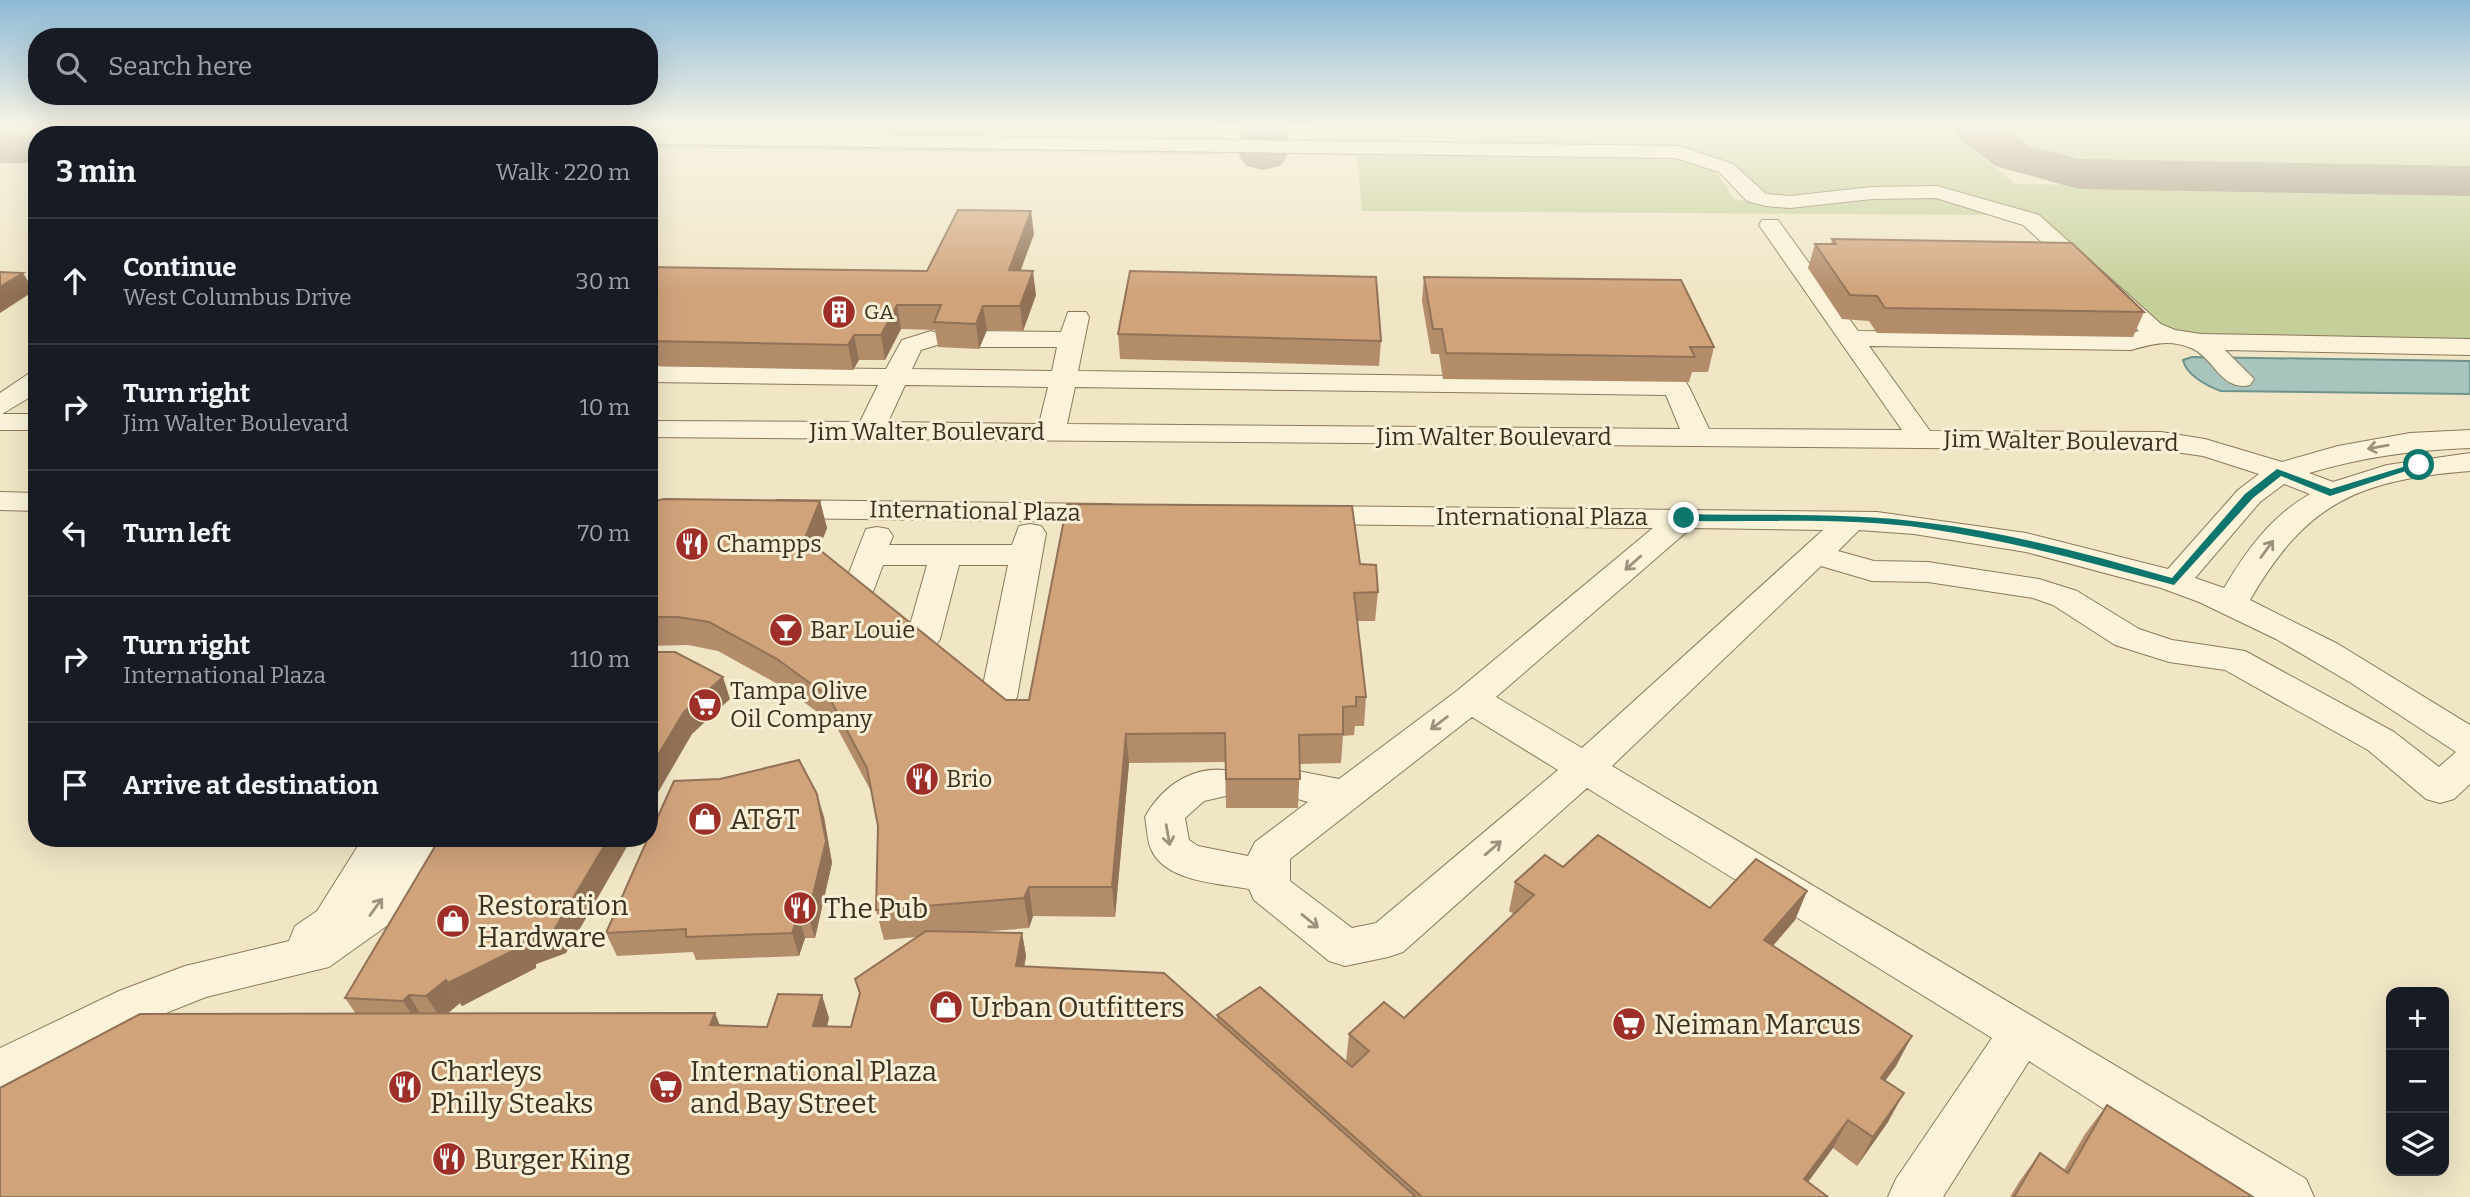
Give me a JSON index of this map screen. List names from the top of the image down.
{
  "streets": {
    "street": ["Jim Walter Boulevard", "International Plaza"]
  },
  "places": {
    "building": ["GA"],
    "restaurant": [
      "Champps",
      "Brio",
      "The Pub",
      "Charleys Philly Steaks",
      "Burger King"
    ],
    "bar": ["Bar Louie"],
    "supermarket": ["Tampa Olive Oil Company", "Neiman Marcus", "International Plaza and Bay Street"],
    "shop": ["AT&T", "Restoration Hardware", "Urban Outfitters"]
  },
  "page": {
    "search": "Search here",
    "heading": ["3 min", "Walk · 220 m"],
    "list": [
      ["Continue", "West Columbus Drive", "30 m"],
      ["Turn right", "Jim Walter Boulevard", "10 m"],
      ["Turn left", "70 m"],
      ["Turn right", "International Plaza", "110 m"],
      "Arrive at destination"
    ],
    "map_buttons": ["+", "−"]
  }
}
